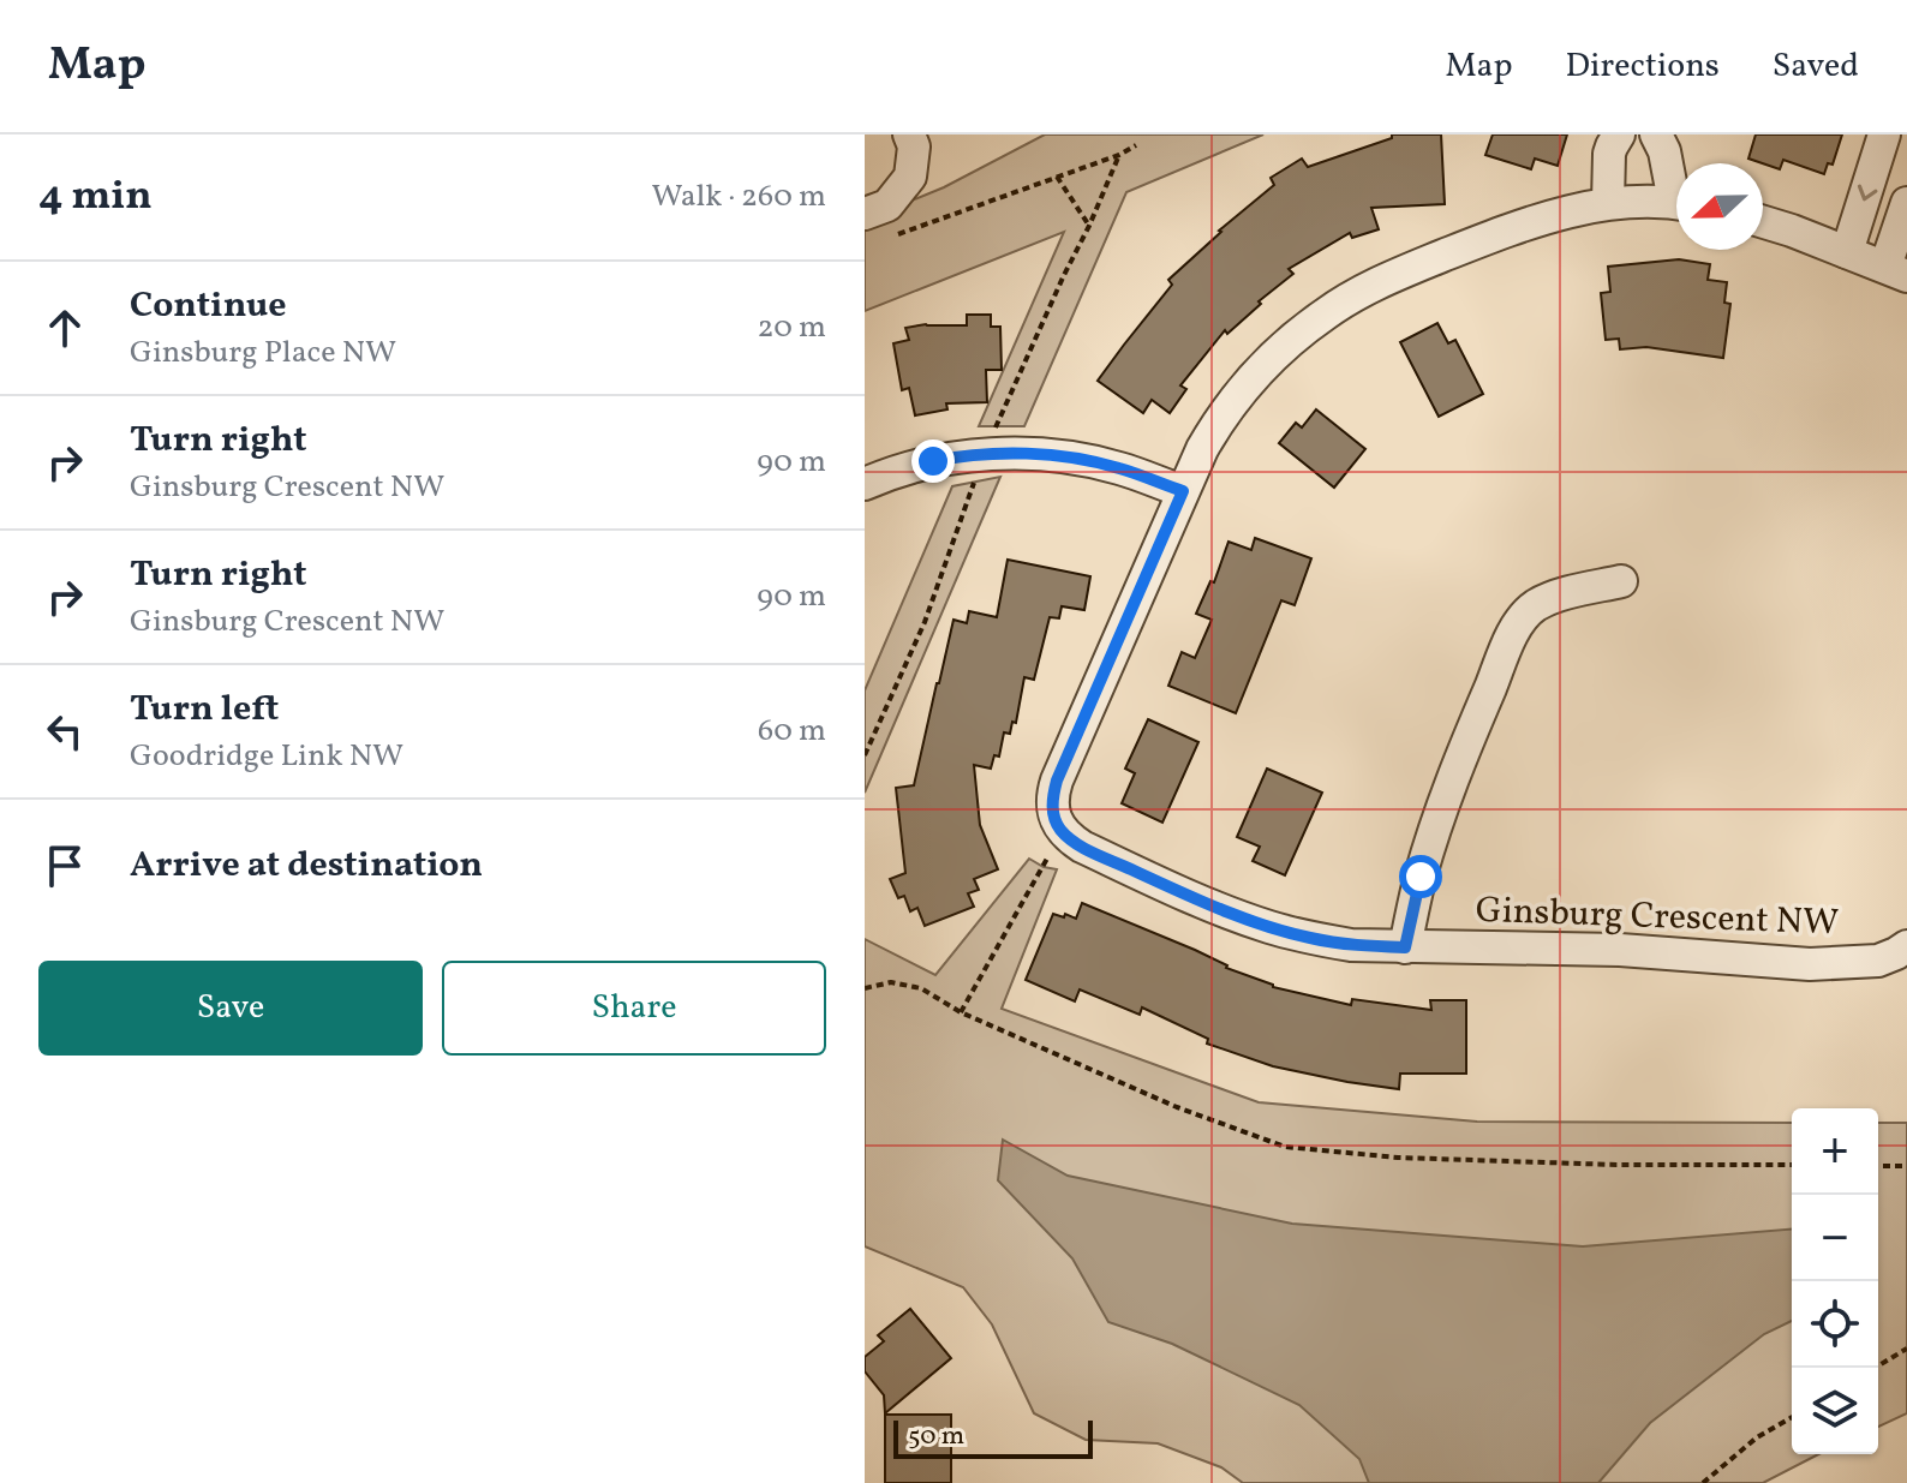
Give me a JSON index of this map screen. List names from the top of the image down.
{
  "streets": {
    "street": ["Ginsburg Crescent NW"]
  },
  "scale_bar": "50 m",
  "north": "left",
  "page": {
    "header": "Map",
    "nav": ["Map", "Directions", "Saved"],
    "heading": ["4 min", "Walk · 260 m"],
    "list": [
      ["Continue", "Ginsburg Place NW", "20 m"],
      ["Turn right", "Ginsburg Crescent NW", "90 m"],
      ["Turn right", "Ginsburg Crescent NW", "90 m"],
      ["Turn left", "Goodridge Link NW", "60 m"],
      "Arrive at destination"
    ],
    "buttons": ["Save", "Share"],
    "map_buttons": ["+", "−"],
    "scale": "50 m"
  }
}
